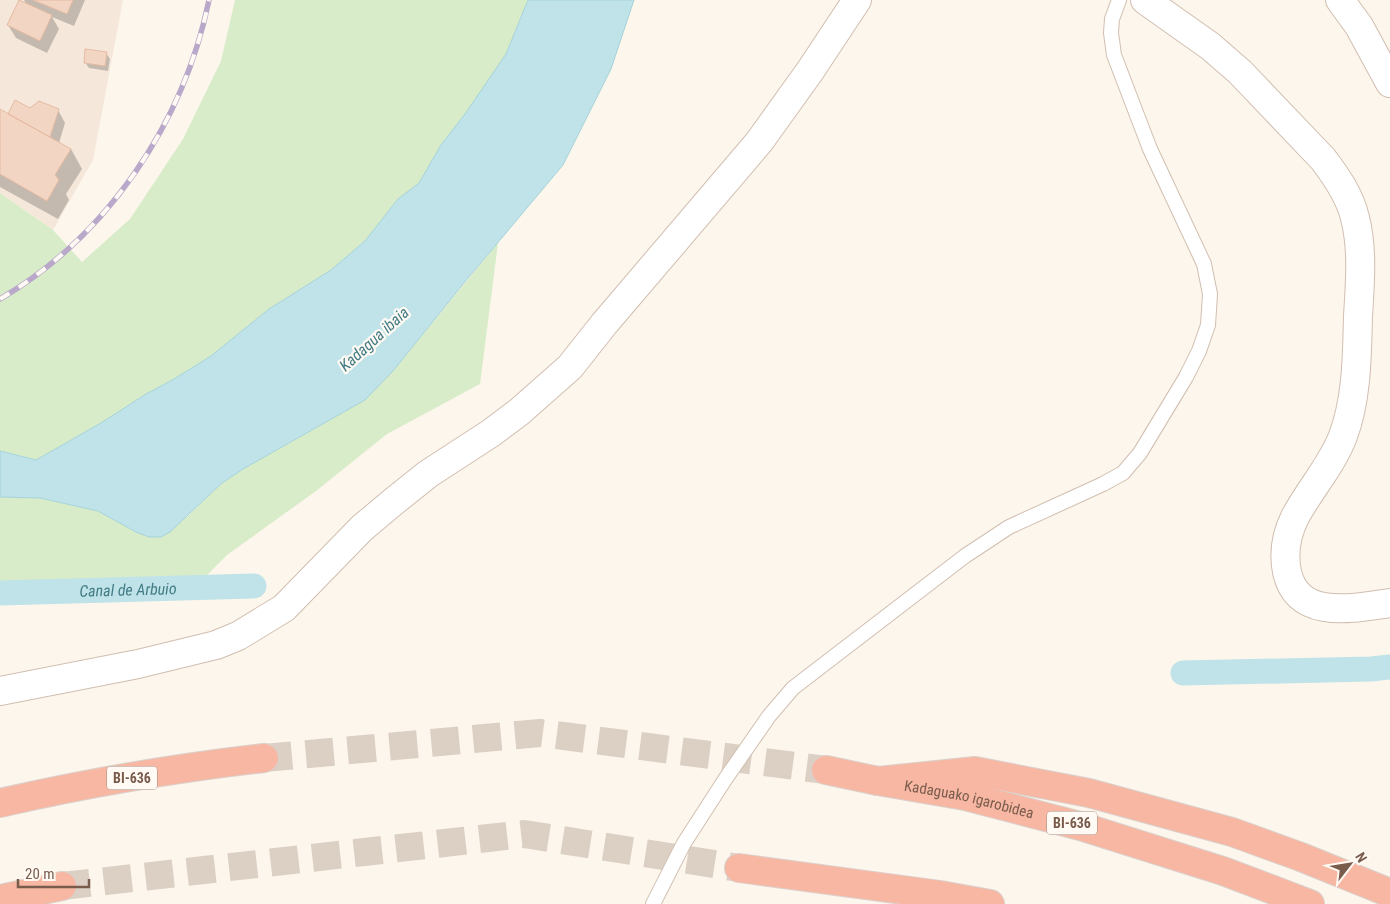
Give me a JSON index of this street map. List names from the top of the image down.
{
  "streets": {
    "highway": ["BI-636", "Kadaguako igarobidea"]
  },
  "water": ["Kadagua ibaia", "Canal de Arbuio"],
  "scale_bar": "20 m",
  "north": "top right"
}
